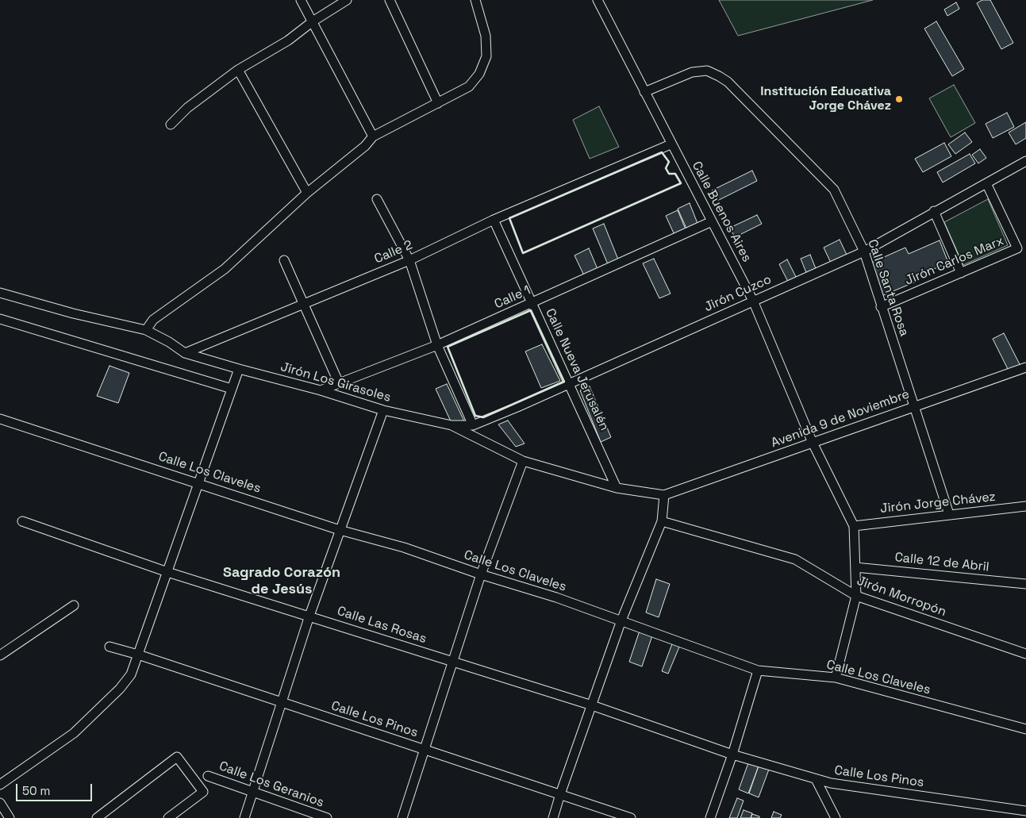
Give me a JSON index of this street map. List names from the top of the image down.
{
  "streets": {
    "street": [
      "Calle Buenos Aires",
      "Calle 2",
      "Jirón Carlos Marx",
      "Calle Santa Rosa",
      "Jirón Cuzco",
      "Calle 1",
      "Calle Nueva Jerusalén",
      "Jirón Los Girasoles",
      "Avenida 9 de Noviembre",
      "Calle Los Claveles",
      "Jirón Jorge Chávez",
      "Calle 12 de Abril",
      "Jirón Morropón",
      "Calle Las Rosas",
      "Calle Los Pinos",
      "Calle Los Geranios"
    ]
  },
  "crossings": [
    ["Calle Buenos Aires", "Calle 2"],
    ["Calle Buenos Aires", "Calle Santa Rosa"],
    ["Calle Buenos Aires", "Jirón Cuzco"],
    ["Calle Buenos Aires", "Calle 1"],
    ["Calle Buenos Aires", "Avenida 9 de Noviembre"],
    ["Calle Buenos Aires", "Jirón Jorge Chávez"],
    ["Calle 2", "Calle Nueva Jerusalén"],
    ["Calle 2", "Jirón Los Girasoles"],
    ["Jirón Carlos Marx", "Calle Santa Rosa"],
    ["Jirón Carlos Marx", "Jirón Cuzco"],
    ["Calle Santa Rosa", "Jirón Cuzco"],
    ["Calle Santa Rosa", "Avenida 9 de Noviembre"],
    ["Calle Santa Rosa", "Jirón Jorge Chávez"],
    ["Jirón Cuzco", "Calle Nueva Jerusalén"],
    ["Jirón Cuzco", "Jirón Los Girasoles"],
    ["Calle 1", "Calle Nueva Jerusalén"],
    ["Calle 1", "Jirón Los Girasoles"],
    ["Calle Nueva Jerusalén", "Jirón Los Girasoles"],
    ["Jirón Los Girasoles", "Avenida 9 de Noviembre"],
    ["Calle Las Rosas", "Calle Los Pinos"]
  ],
  "districts": ["Sagrado Corazón de Jesús"],
  "places": ["Institución Educativa Jorge Chávez"],
  "scale_bar": "50 m"
}
